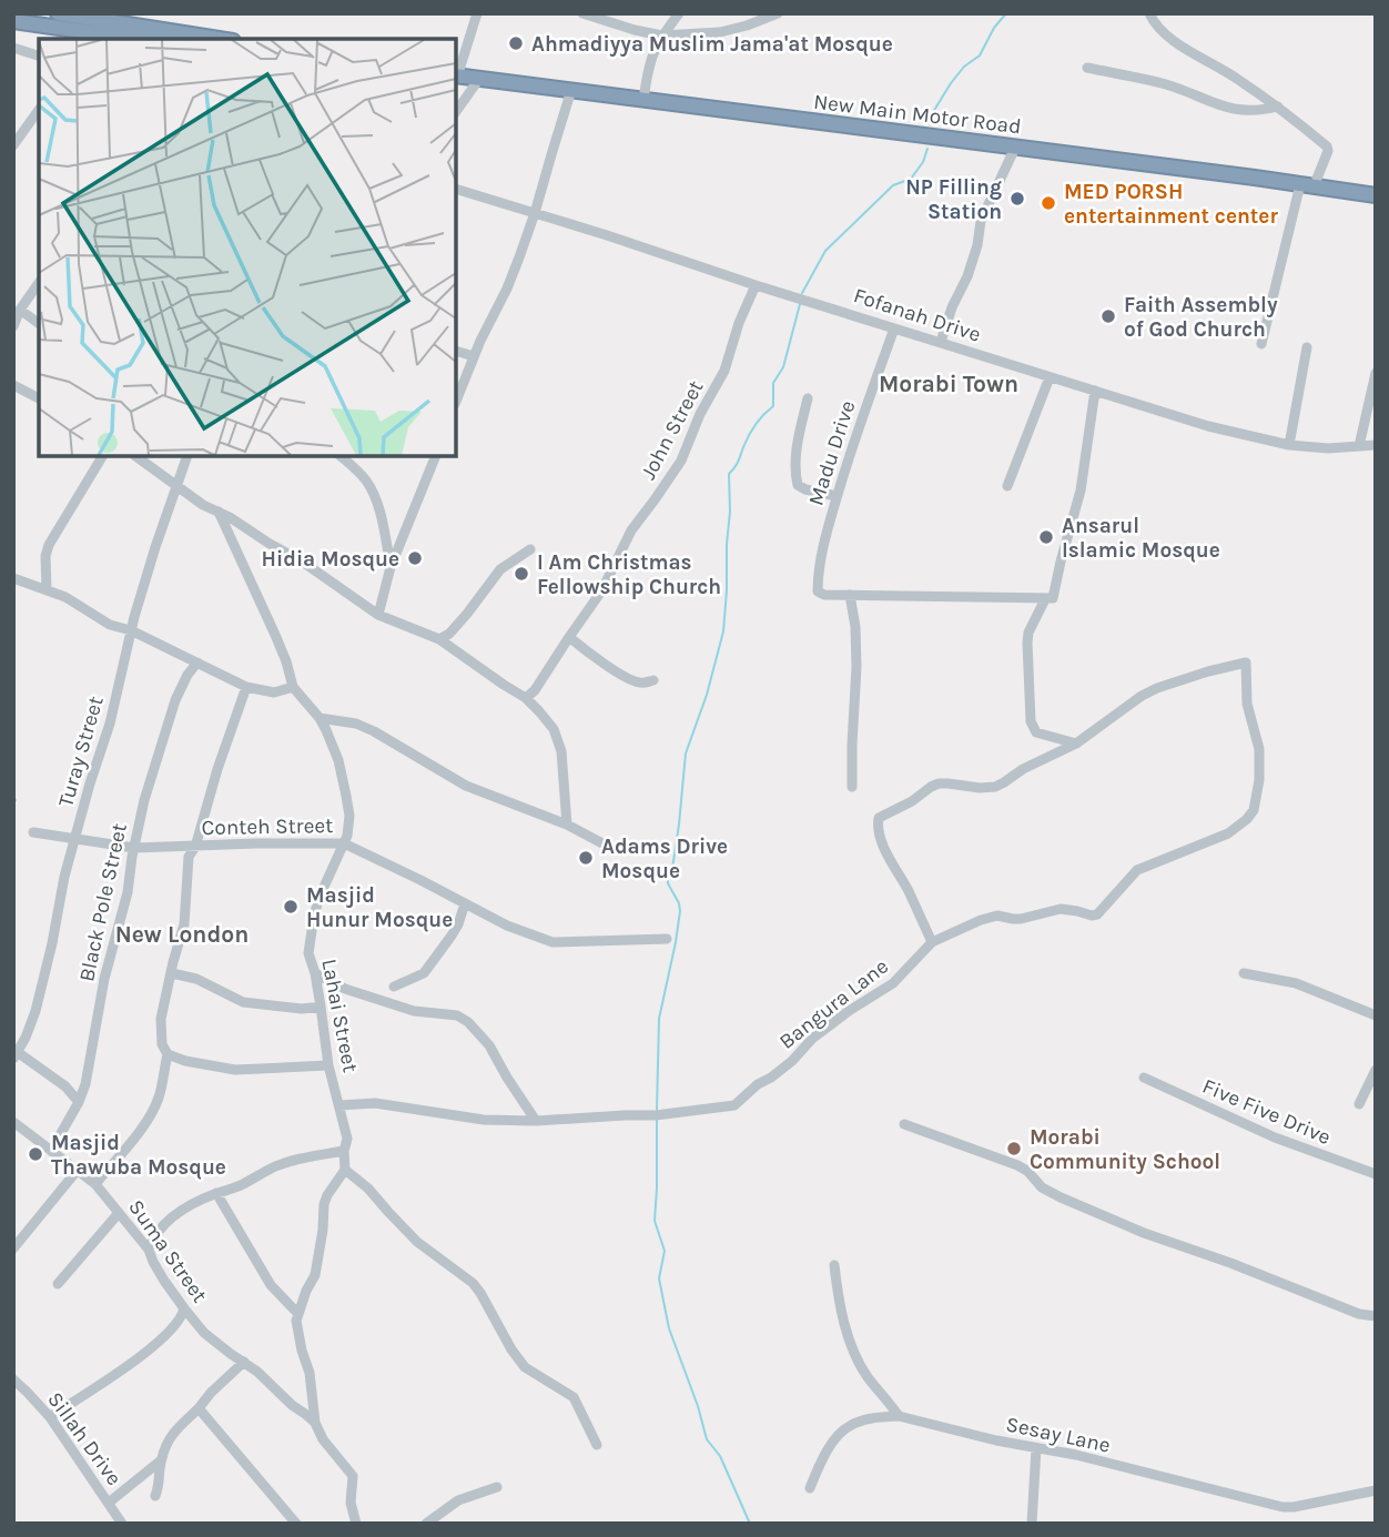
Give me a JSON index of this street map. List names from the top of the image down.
{
  "streets": {
    "highway": ["New Main Motor Road"],
    "street": [
      "Fofanah Drive",
      "John Street",
      "Madu Drive",
      "Turay Street",
      "Conteh Street",
      "Black Pole Street",
      "Bangura Lane",
      "Lahai Street",
      "Five Five Drive",
      "Suma Street",
      "Sesay Lane",
      "Sillah Drive"
    ]
  },
  "crossings": [
    ["Fofanah Drive", "John Street"],
    ["Fofanah Drive", "Madu Drive"],
    ["Turay Street", "Conteh Street"],
    ["Conteh Street", "Black Pole Street"],
    ["Conteh Street", "Lahai Street"],
    ["Black Pole Street", "Suma Street"],
    ["Bangura Lane", "Lahai Street"]
  ],
  "districts": ["Morabi Town", "New London"],
  "places": [
    "Ahmadiyya Muslim Jama'at Mosque",
    "NP Filling Station",
    "MED PORSH entertainment center",
    "Faith Assembly of God Church",
    "Ansarul Islamic Mosque",
    "Hidia Mosque",
    "I Am Christmas Fellowship Church",
    "Adams Drive Mosque",
    "Masjid Hunur Mosque",
    "Morabi Community School",
    "Masjid Thawuba Mosque"
  ]
}
